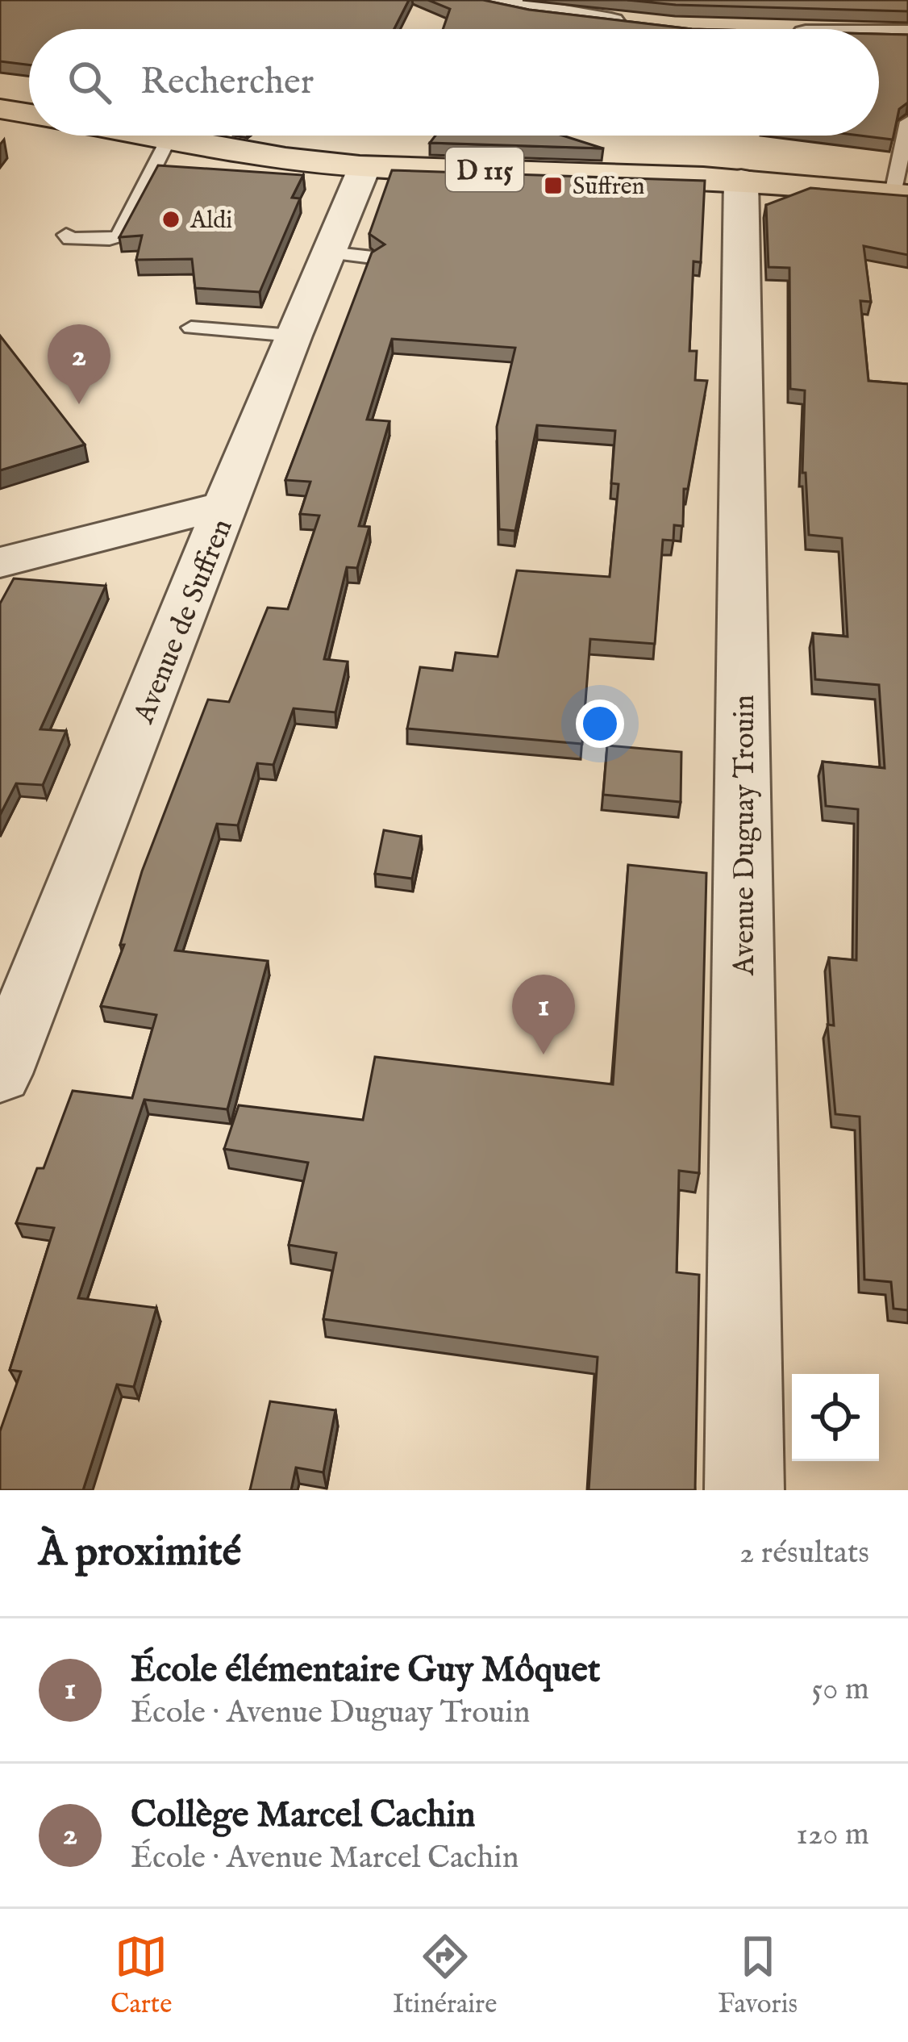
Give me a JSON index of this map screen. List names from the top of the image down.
{
  "streets": {
    "main road": ["D 115"],
    "street": ["Avenue de Suffren", "Avenue Duguay Trouin"]
  },
  "crossings": [
    ["D 115", "Avenue de Suffren"],
    ["D 115", "Avenue Duguay Trouin"]
  ],
  "places": {
    "transit": ["Suffren"],
    "other": ["Aldi"]
  },
  "page": {
    "search": "Rechercher",
    "pins": ["2", "1"],
    "heading": ["À proximité", "2 résultats"],
    "list": [
      {
        "mark": "1",
        "name": "École élémentaire Guy Môquet",
        "note": "École · Avenue Duguay Trouin",
        "value": "50 m"
      },
      {
        "mark": "2",
        "name": "Collège Marcel Cachin",
        "note": "École · Avenue Marcel Cachin",
        "value": "120 m"
      }
    ],
    "nav": ["Carte", "Itinéraire", "Favoris"]
  }
}
